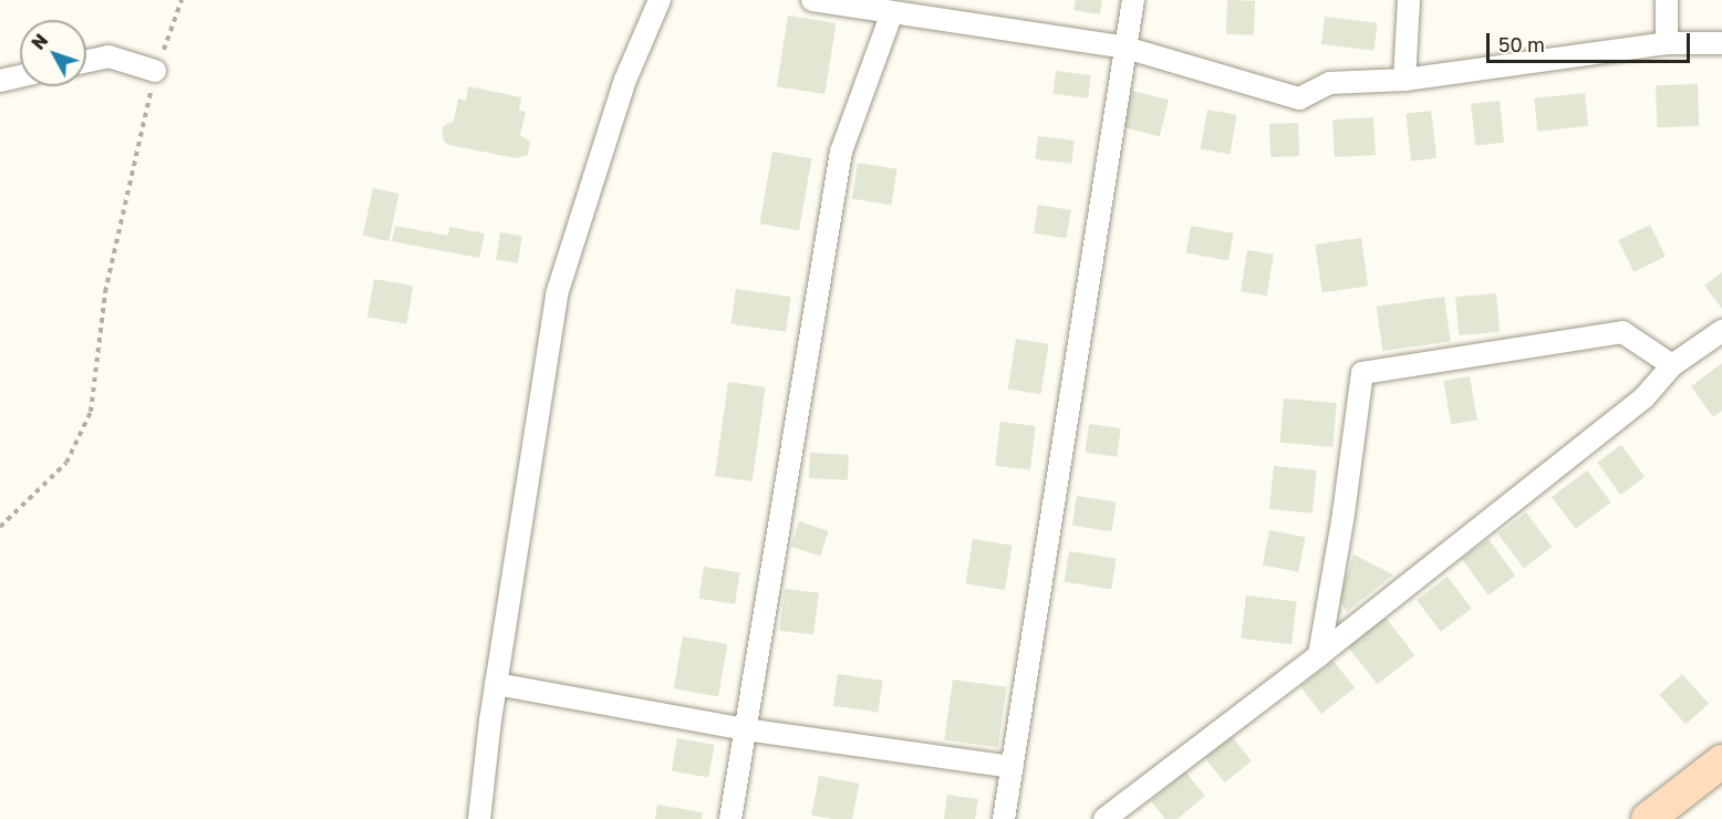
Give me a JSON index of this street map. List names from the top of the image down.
{
  "scale_bar": "50 m",
  "north": "top left"
}
